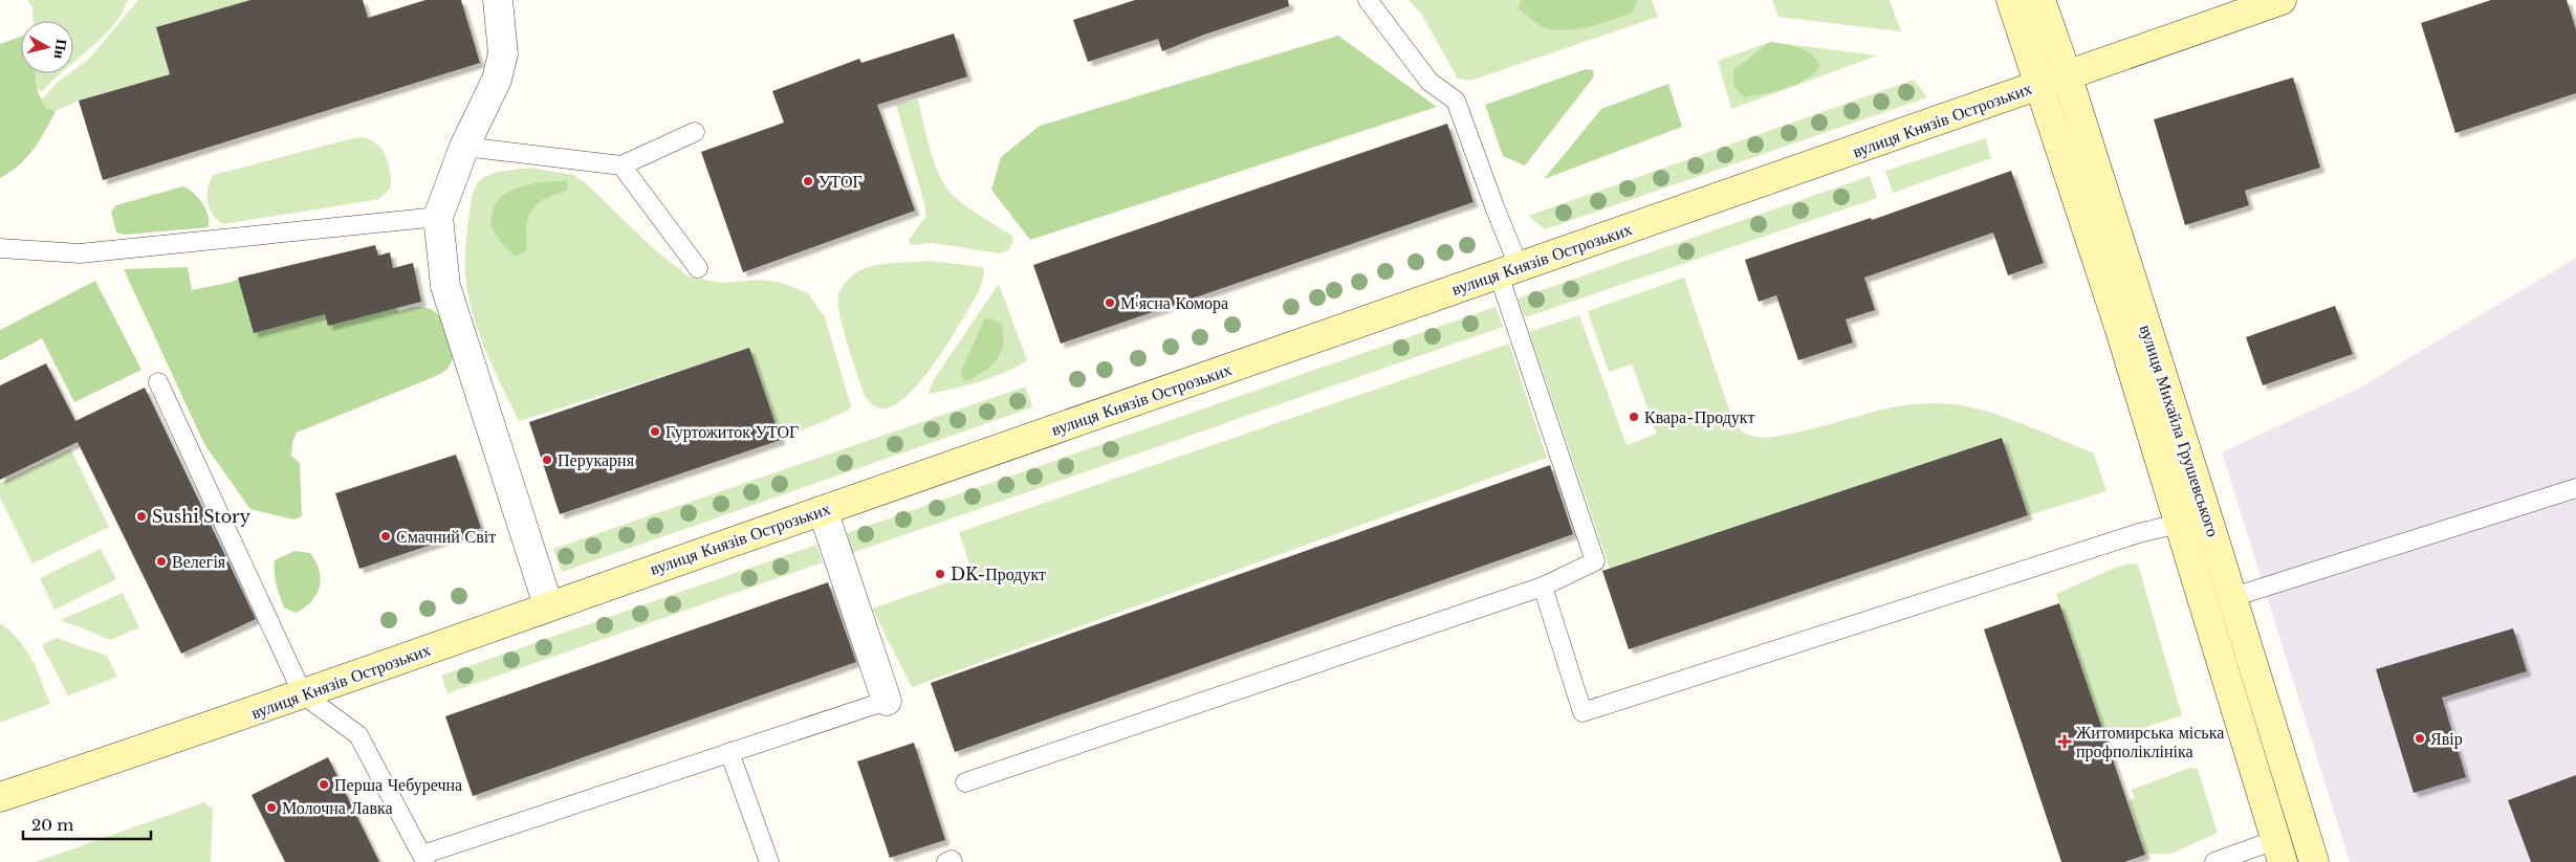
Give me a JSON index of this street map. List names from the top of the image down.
{
  "streets": {
    "street": ["вулиця Князів Острозьких", "вулиця Михайла Грушевського"]
  },
  "crossings": [
    ["вулиця Князів Острозьких", "вулиця Михайла Грушевського"]
  ],
  "places": {
    "other": [
      "УТОГ",
      "М'ясна Комора",
      "Квара-Продукт",
      "Гуртожиток УТОГ",
      "Перукарня",
      "Sushi Story",
      "Смачний Світ",
      "Велегія",
      "DK-Продукт",
      "Явір",
      "Перша Чебуречна",
      "Молочна Лавка"
    ],
    "health": ["Житомирська міська профполіклініка"]
  },
  "scale_bar": "20 m",
  "north": "right"
}
